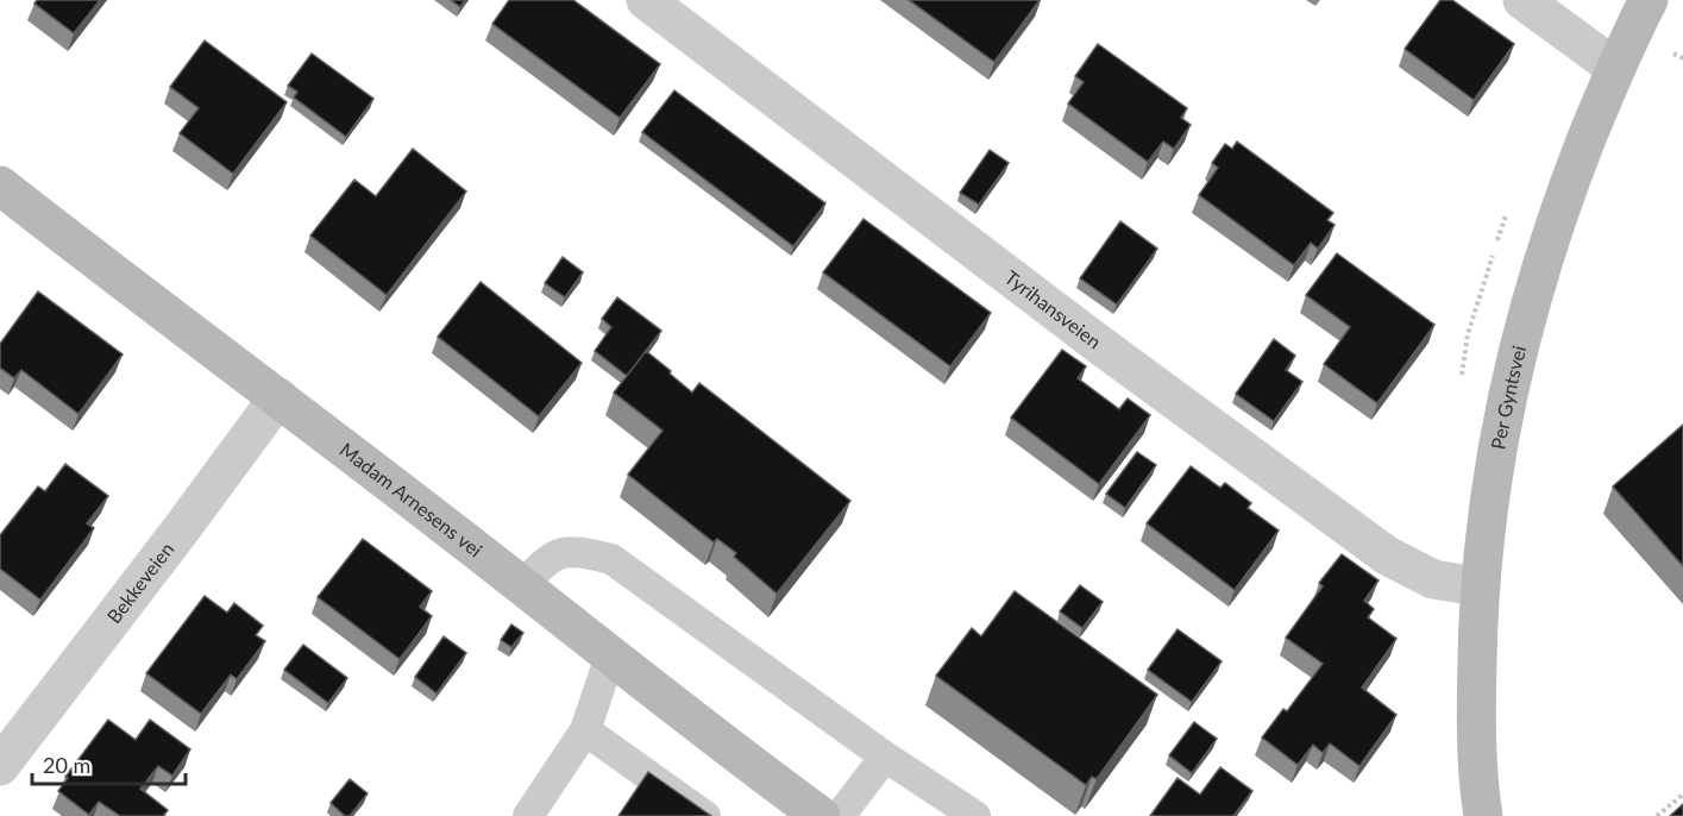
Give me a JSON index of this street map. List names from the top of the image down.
{
  "streets": {
    "street": [
      "Tyrihansveien",
      "Per Gyntsvei",
      "Madam Arnesens vei",
      "Bekkeveien"
    ]
  },
  "crossings": [
    ["Tyrihansveien", "Per Gyntsvei"],
    ["Madam Arnesens vei", "Bekkeveien"]
  ],
  "scale_bar": "20 m"
}
